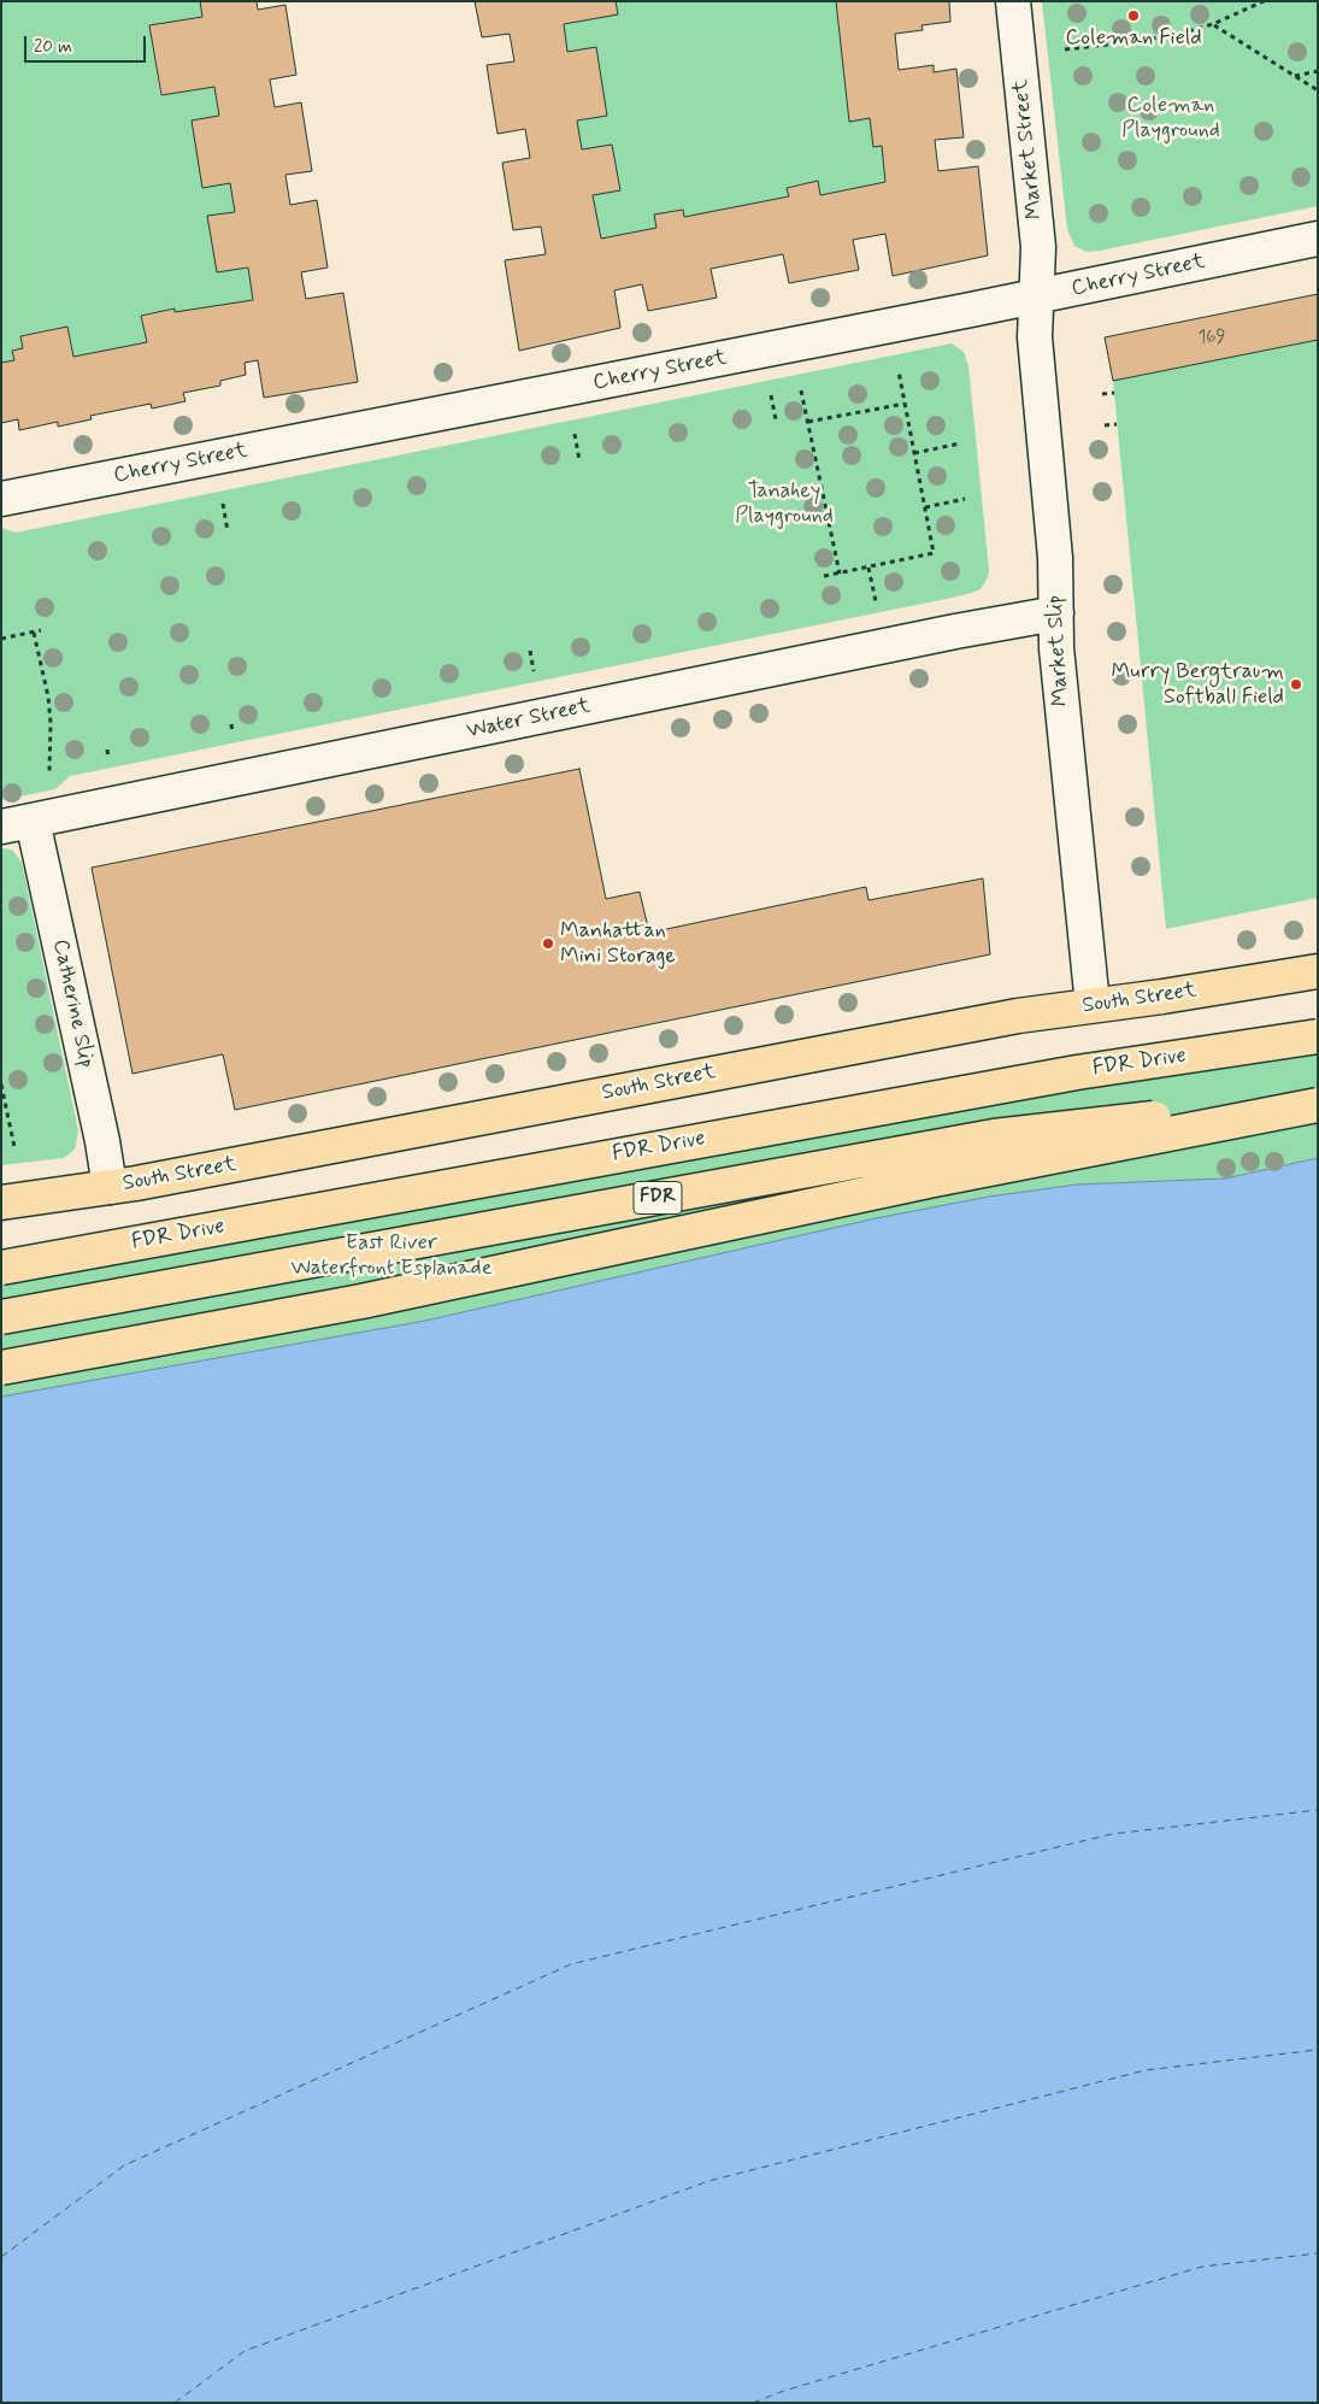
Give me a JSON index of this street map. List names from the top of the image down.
{
  "streets": {
    "main road": ["South Street", "FDR Drive", "FDR"],
    "street": [
      "Market Street",
      "Cherry Street",
      "Market Slip",
      "Water Street",
      "Catherine Slip"
    ]
  },
  "crossings": [
    ["Market Street", "Cherry Street"],
    ["Market Street", "Market Slip"],
    ["Cherry Street", "Market Slip"],
    ["Market Slip", "Water Street"],
    ["Market Slip", "South Street"],
    ["Water Street", "Catherine Slip"],
    ["South Street", "Catherine Slip"]
  ],
  "parks": ["Coleman Playground", "Tanahey Playground", "East River Waterfront Esplanade"],
  "places": ["Coleman Field", "Murry Bergtraum Softball Field", "Manhattan Mini Storage"],
  "house_numbers": ["169"],
  "scale_bar": "20 m"
}
